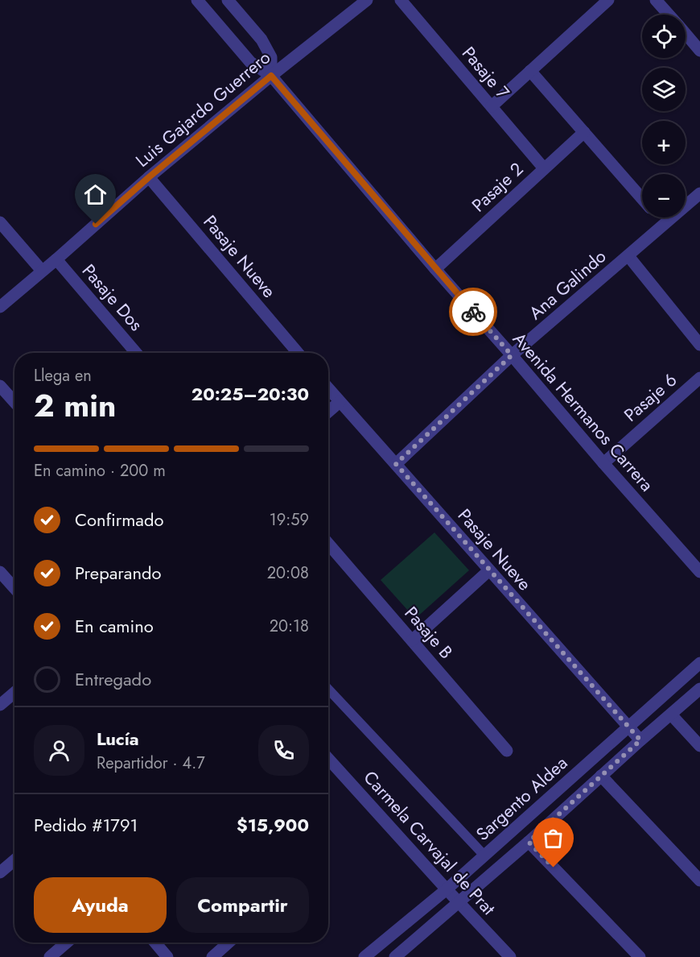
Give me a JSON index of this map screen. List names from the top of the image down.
{
  "streets": {
    "street": [
      "Pasaje 7",
      "Luis Gajardo Guerrero",
      "Pasaje 2",
      "Pasaje Nueve",
      "Ana Galindo",
      "Pasaje Dos",
      "Pasaje 6",
      "Avenida Hermanos Carrera",
      "Pasaje B",
      "Sargento Aldea",
      "Carmela Carvajal de Prat"
    ]
  },
  "crossings": [
    ["Pasaje 7", "Pasaje 2"],
    ["Pasaje 7", "Ana Galindo"],
    ["Luis Gajardo Guerrero", "Pasaje Nueve"],
    ["Luis Gajardo Guerrero", "Pasaje Dos"],
    ["Luis Gajardo Guerrero", "Avenida Hermanos Carrera"],
    ["Pasaje 2", "Avenida Hermanos Carrera"],
    ["Pasaje Nueve", "Ana Galindo"],
    ["Pasaje Nueve", "Sargento Aldea"],
    ["Ana Galindo", "Avenida Hermanos Carrera"],
    ["Pasaje 6", "Avenida Hermanos Carrera"],
    ["Sargento Aldea", "Carmela Carvajal de Prat"]
  ],
  "page": {
    "map_buttons": ["+", "−"],
    "heading": ["2 min", "Llega en", "20:25–20:30"],
    "panel": [
      "Lucía",
      "Repartidor · 4.7",
      "Pedido #1791",
      "$15,900"
    ],
    "bar": "En camino · 200 m",
    "list": [
      ["Confirmado", "19:59"],
      ["Preparando", "20:08"],
      ["En camino", "20:18"],
      "Entregado"
    ],
    "buttons": ["Ayuda", "Compartir"]
  }
}
